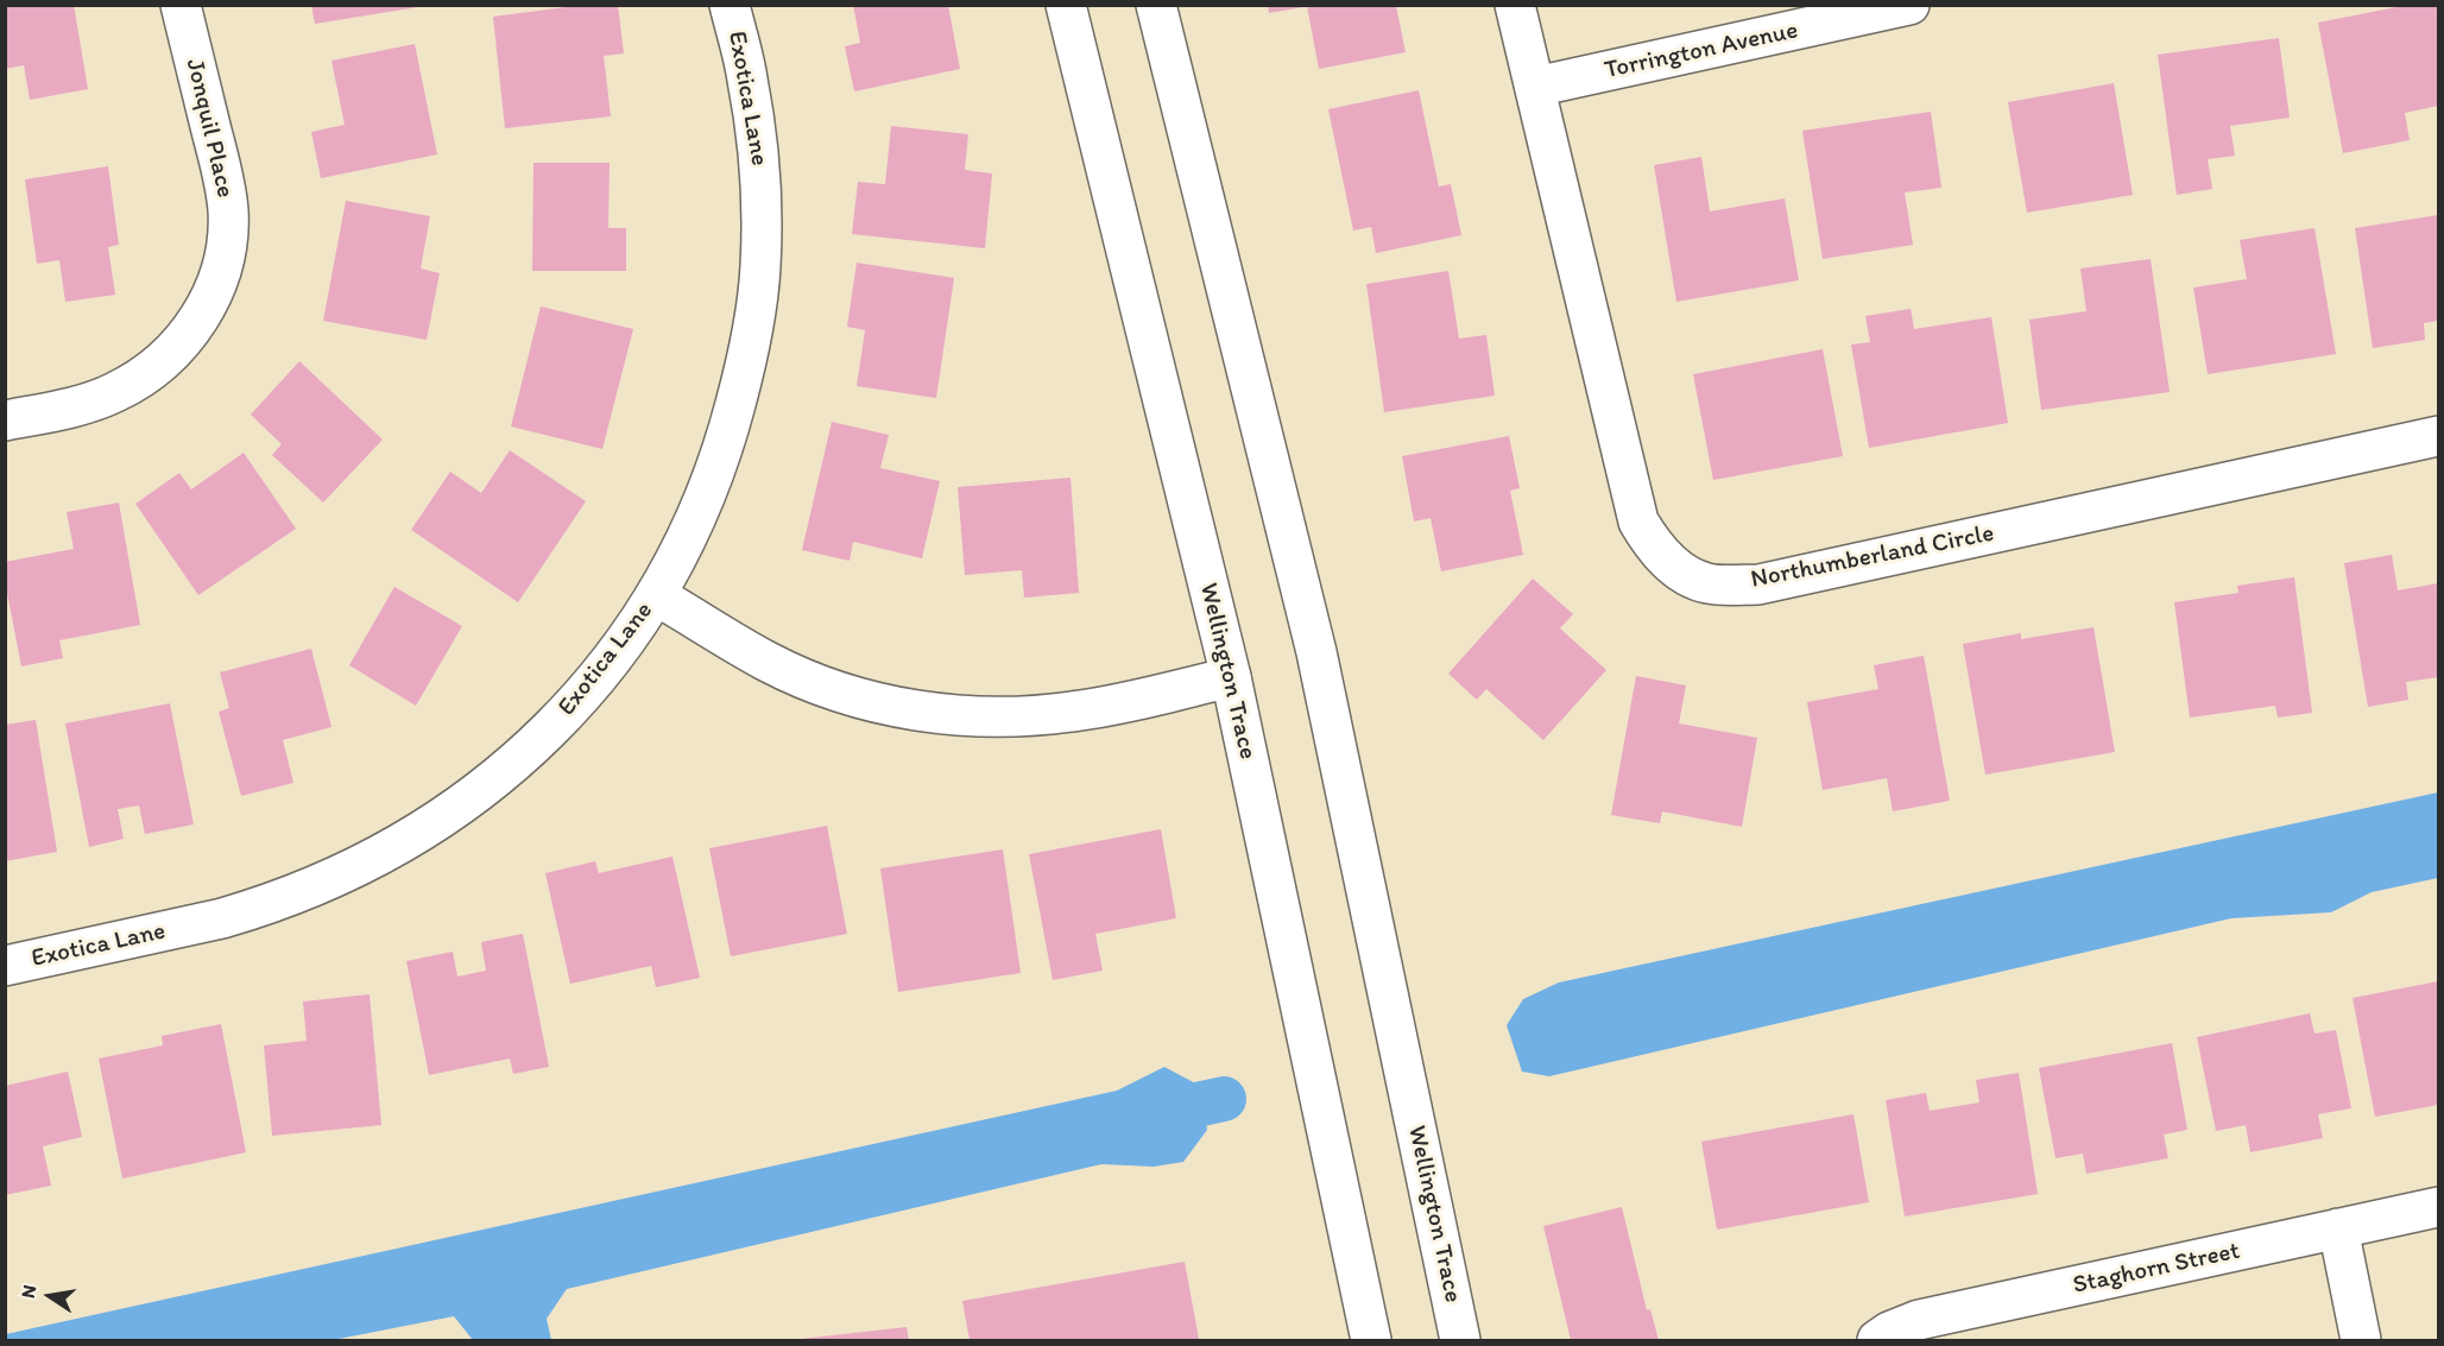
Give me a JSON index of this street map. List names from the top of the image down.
{
  "streets": {
    "street": [
      "Torrington Avenue",
      "Exotica Lane",
      "Jonquil Place",
      "Northumberland Circle",
      "Wellington Trace",
      "Staghorn Street"
    ]
  },
  "crossings": [
    ["Torrington Avenue", "Northumberland Circle"]
  ],
  "north": "left"
}
